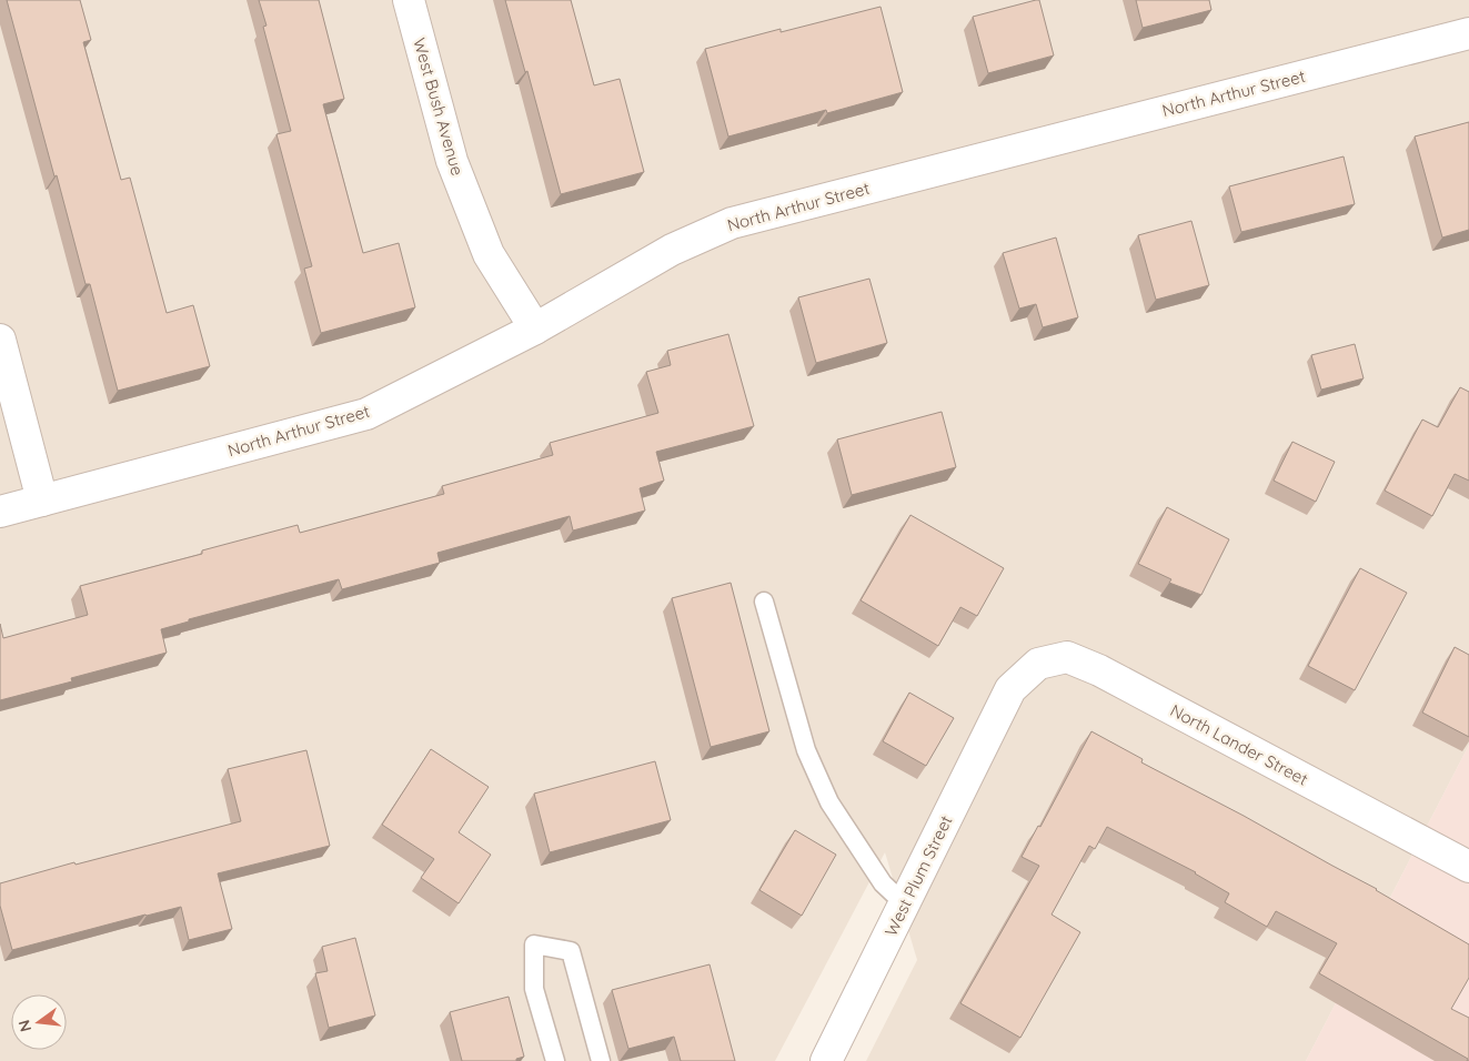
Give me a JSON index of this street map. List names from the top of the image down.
{
  "streets": {
    "street": [
      "North Arthur Street",
      "West Bush Avenue",
      "North Lander Street",
      "West Plum Street"
    ]
  },
  "crossings": [
    ["North Arthur Street", "West Bush Avenue"],
    ["North Lander Street", "West Plum Street"]
  ],
  "north": "left"
}
